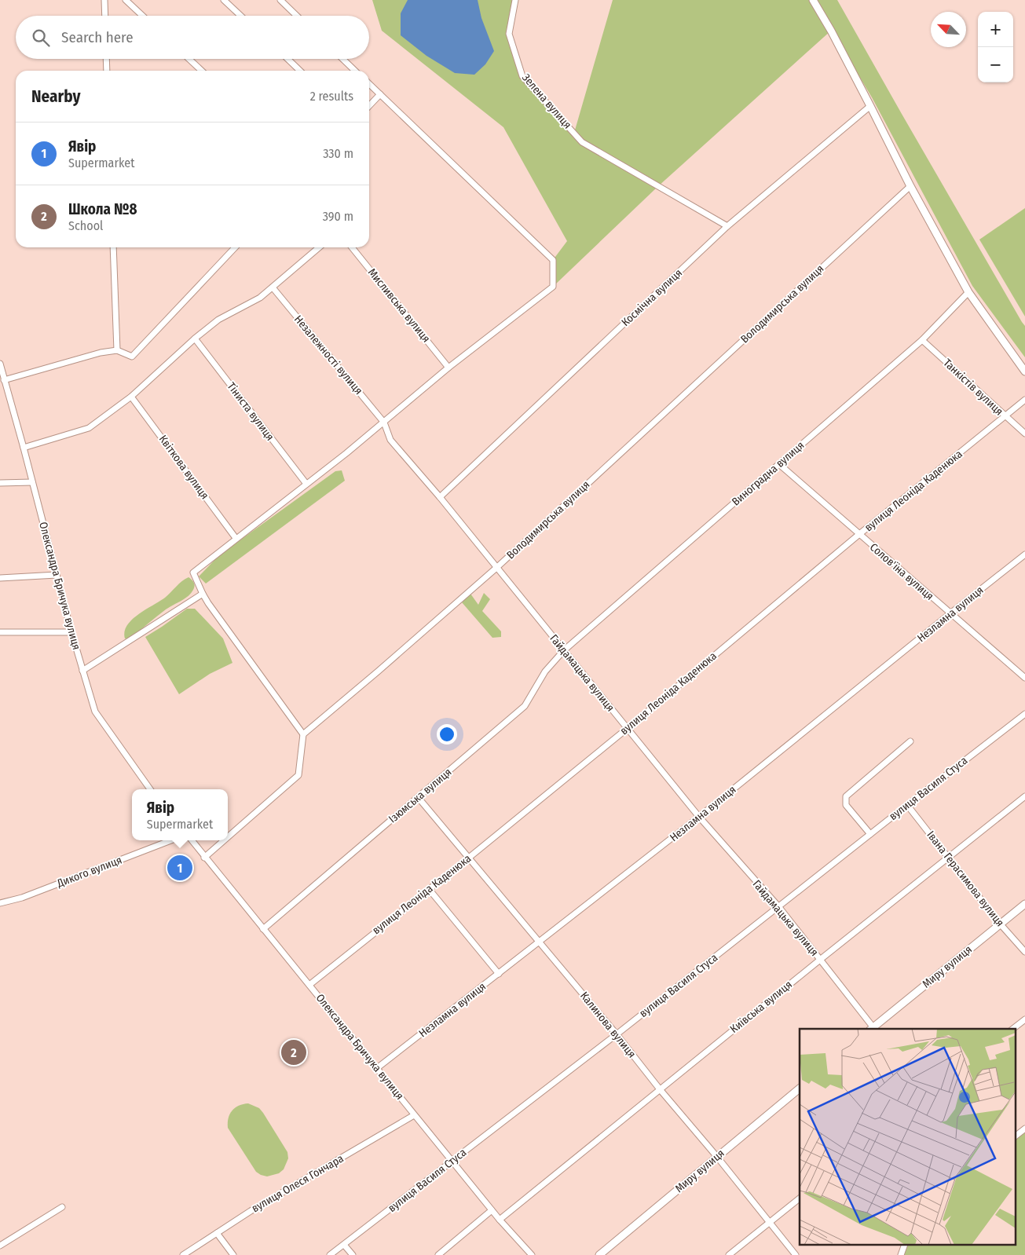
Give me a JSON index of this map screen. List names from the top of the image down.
{
  "streets": {
    "main road": ["Миру вулиця"],
    "street": [
      "Зелена вулиця",
      "Космічна вулиця",
      "Володимирська вулиця",
      "Мисливська вулиця",
      "Незалежності вулиця",
      "Танкістів вулиця",
      "Тіниста вулиця",
      "Квіткова вулиця",
      "Виноградна вулиця",
      "вулиця Леоніда Каденюка",
      "Солов'їна вулиця",
      "Олександра Бричука вулиця",
      "Незламна вулиця",
      "Гайдамацька вулиця",
      "вулиця Василя Стуса",
      "Ізюмська вулиця",
      "Дикого вулиця",
      "Івана Герасимова вулиця",
      "Київська вулиця",
      "Калинова вулиця",
      "вулиця Олеся Гончара"
    ]
  },
  "crossings": [
    ["Зелена вулиця", "Космічна вулиця"],
    ["Космічна вулиця", "Гайдамацька вулиця"],
    ["Володимирська вулиця", "Гайдамацька вулиця"],
    ["Незалежності вулиця", "Гайдамацька вулиця"],
    ["Танкістів вулиця", "Виноградна вулиця"],
    ["Танкістів вулиця", "вулиця Леоніда Каденюка"],
    ["Виноградна вулиця", "Солов'їна вулиця"],
    ["Виноградна вулиця", "Гайдамацька вулиця"],
    ["Виноградна вулиця", "Ізюмська вулиця"],
    ["вулиця Леоніда Каденюка", "Солов'їна вулиця"],
    ["вулиця Леоніда Каденюка", "Олександра Бричука вулиця"],
    ["вулиця Леоніда Каденюка", "Гайдамацька вулиця"],
    ["вулиця Леоніда Каденюка", "Калинова вулиця"],
    ["Солов'їна вулиця", "Незламна вулиця"],
    ["Олександра Бричука вулиця", "Незламна вулиця"],
    ["Олександра Бричука вулиця", "вулиця Василя Стуса"],
    ["Олександра Бричука вулиця", "Ізюмська вулиця"],
    ["Олександра Бричука вулиця", "Київська вулиця"],
    ["Олександра Бричука вулиця", "вулиця Олеся Гончара"],
    ["Незламна вулиця", "Гайдамацька вулиця"],
    ["Незламна вулиця", "Калинова вулиця"],
    ["Гайдамацька вулиця", "вулиця Василя Стуса"],
    ["Гайдамацька вулиця", "Ізюмська вулиця"],
    ["Гайдамацька вулиця", "Київська вулиця"],
    ["вулиця Василя Стуса", "Івана Герасимова вулиця"],
    ["вулиця Василя Стуса", "Калинова вулиця"],
    ["Ізюмська вулиця", "Калинова вулиця"],
    ["Івана Герасимова вулиця", "Миру вулиця"],
    ["Івана Герасимова вулиця", "Київська вулиця"],
    ["Миру вулиця", "Калинова вулиця"],
    ["Київська вулиця", "Калинова вулиця"]
  ],
  "north": "top left",
  "page": {
    "map_buttons": ["+", "−"],
    "search": "Search here",
    "heading": ["Nearby", "2 results"],
    "list": [
      {
        "mark": "1",
        "name": "Явiр",
        "note": "Supermarket",
        "value": "330 m"
      },
      {
        "mark": "2",
        "name": "Школа №8",
        "note": "School",
        "value": "390 m"
      }
    ],
    "popup": ["Явiр", "Supermarket"],
    "pins": ["1", "2"]
  }
}
